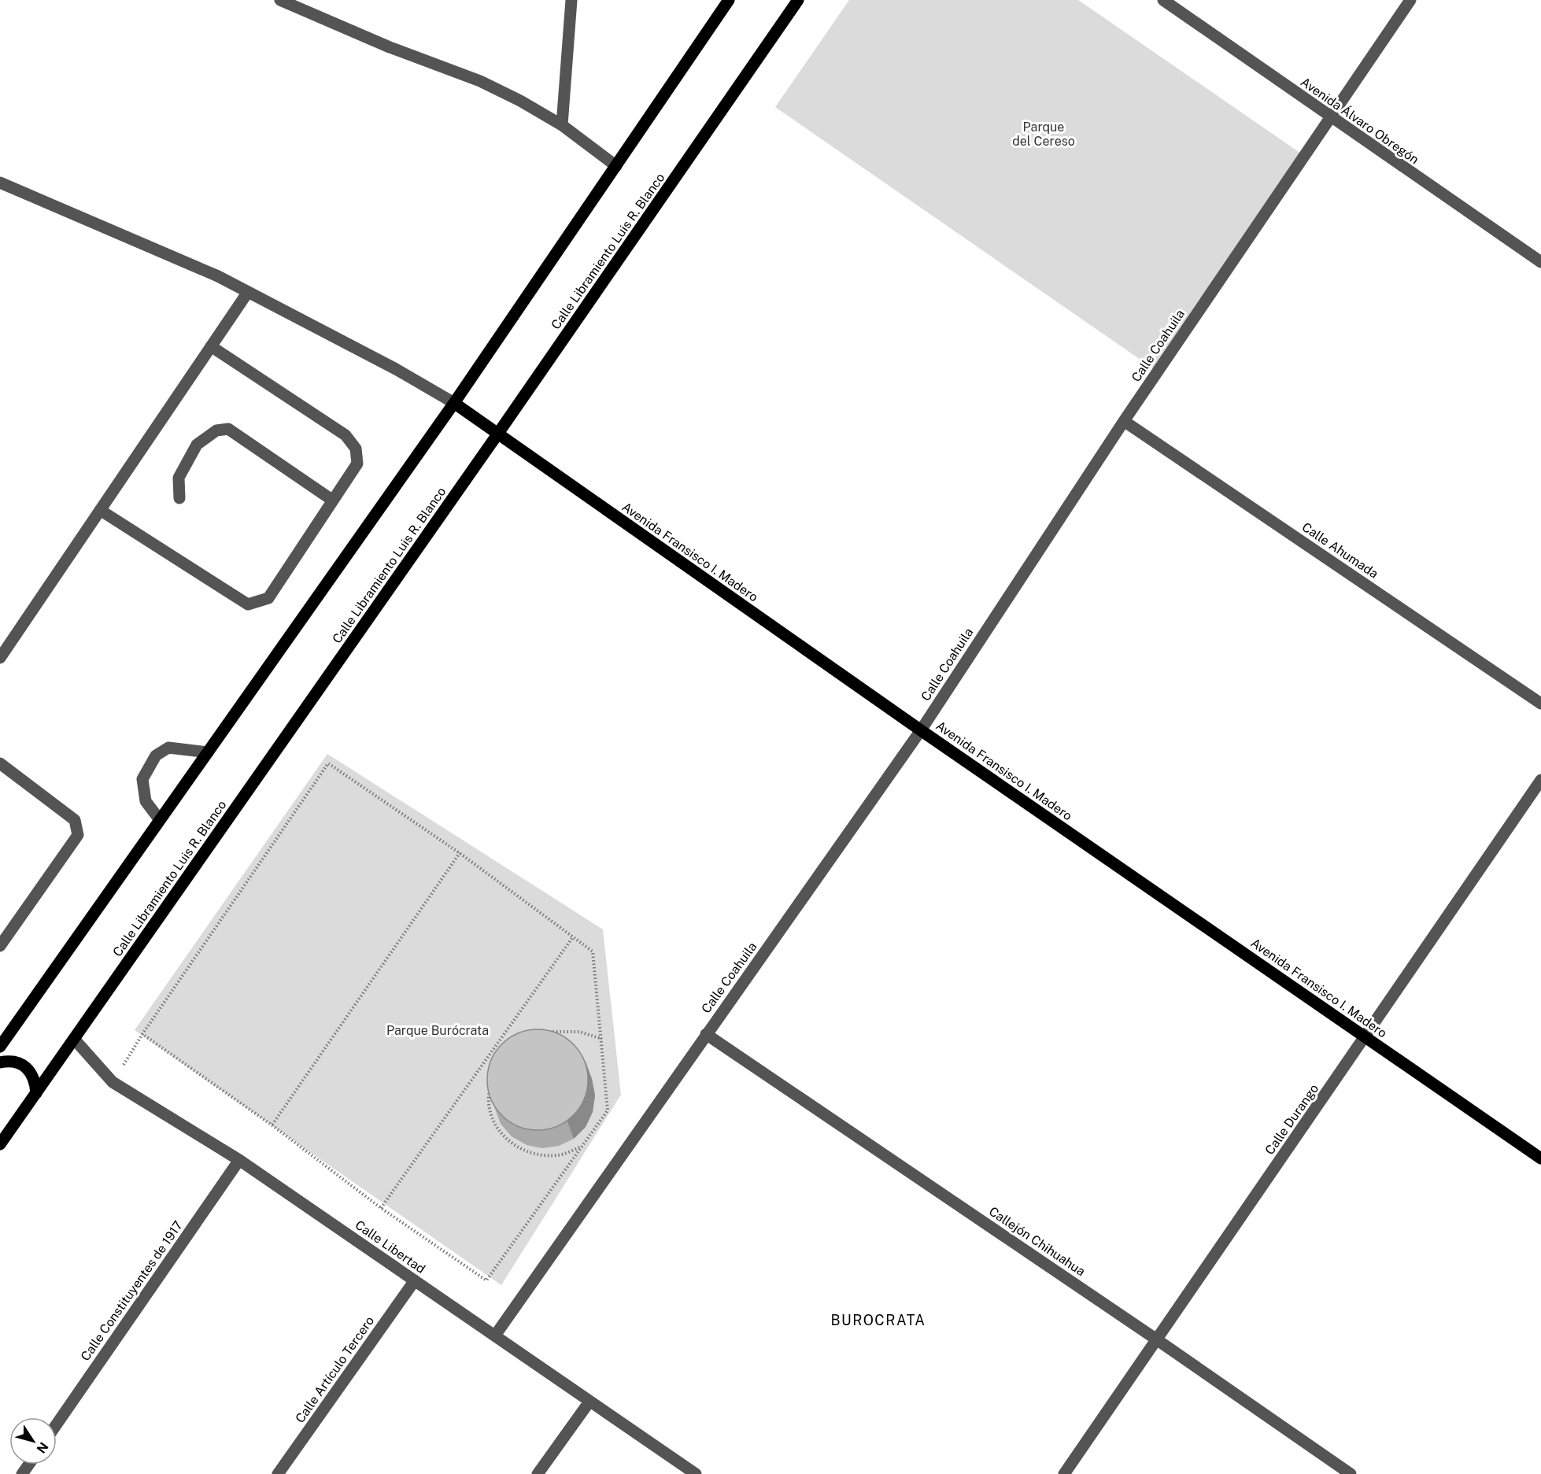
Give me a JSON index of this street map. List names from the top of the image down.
{
  "streets": {
    "main road": ["Calle Libramiento Luis R. Blanco", "Avenida Fransisco I. Madero"],
    "street": [
      "Avenida Álvaro Obregón",
      "Calle Coahuila",
      "Calle Ahumada",
      "Calle Durango",
      "Callejón Chihuahua",
      "Calle Libertad",
      "Calle Constituyentes de 1917",
      "Calle Artículo Tercero"
    ]
  },
  "crossings": [
    ["Avenida Álvaro Obregón", "Calle Coahuila"],
    ["Calle Libramiento Luis R. Blanco", "Avenida Fransisco I. Madero"],
    ["Calle Libramiento Luis R. Blanco", "Calle Libertad"],
    ["Calle Coahuila", "Calle Ahumada"],
    ["Calle Coahuila", "Avenida Fransisco I. Madero"],
    ["Calle Coahuila", "Callejón Chihuahua"],
    ["Calle Coahuila", "Calle Libertad"],
    ["Avenida Fransisco I. Madero", "Calle Durango"],
    ["Calle Durango", "Callejón Chihuahua"],
    ["Calle Libertad", "Calle Constituyentes de 1917"],
    ["Calle Libertad", "Calle Artículo Tercero"]
  ],
  "districts": ["BUROCRATA"],
  "parks": ["Parque del Cereso", "Parque Burócrata"],
  "north": "bottom right"
}
